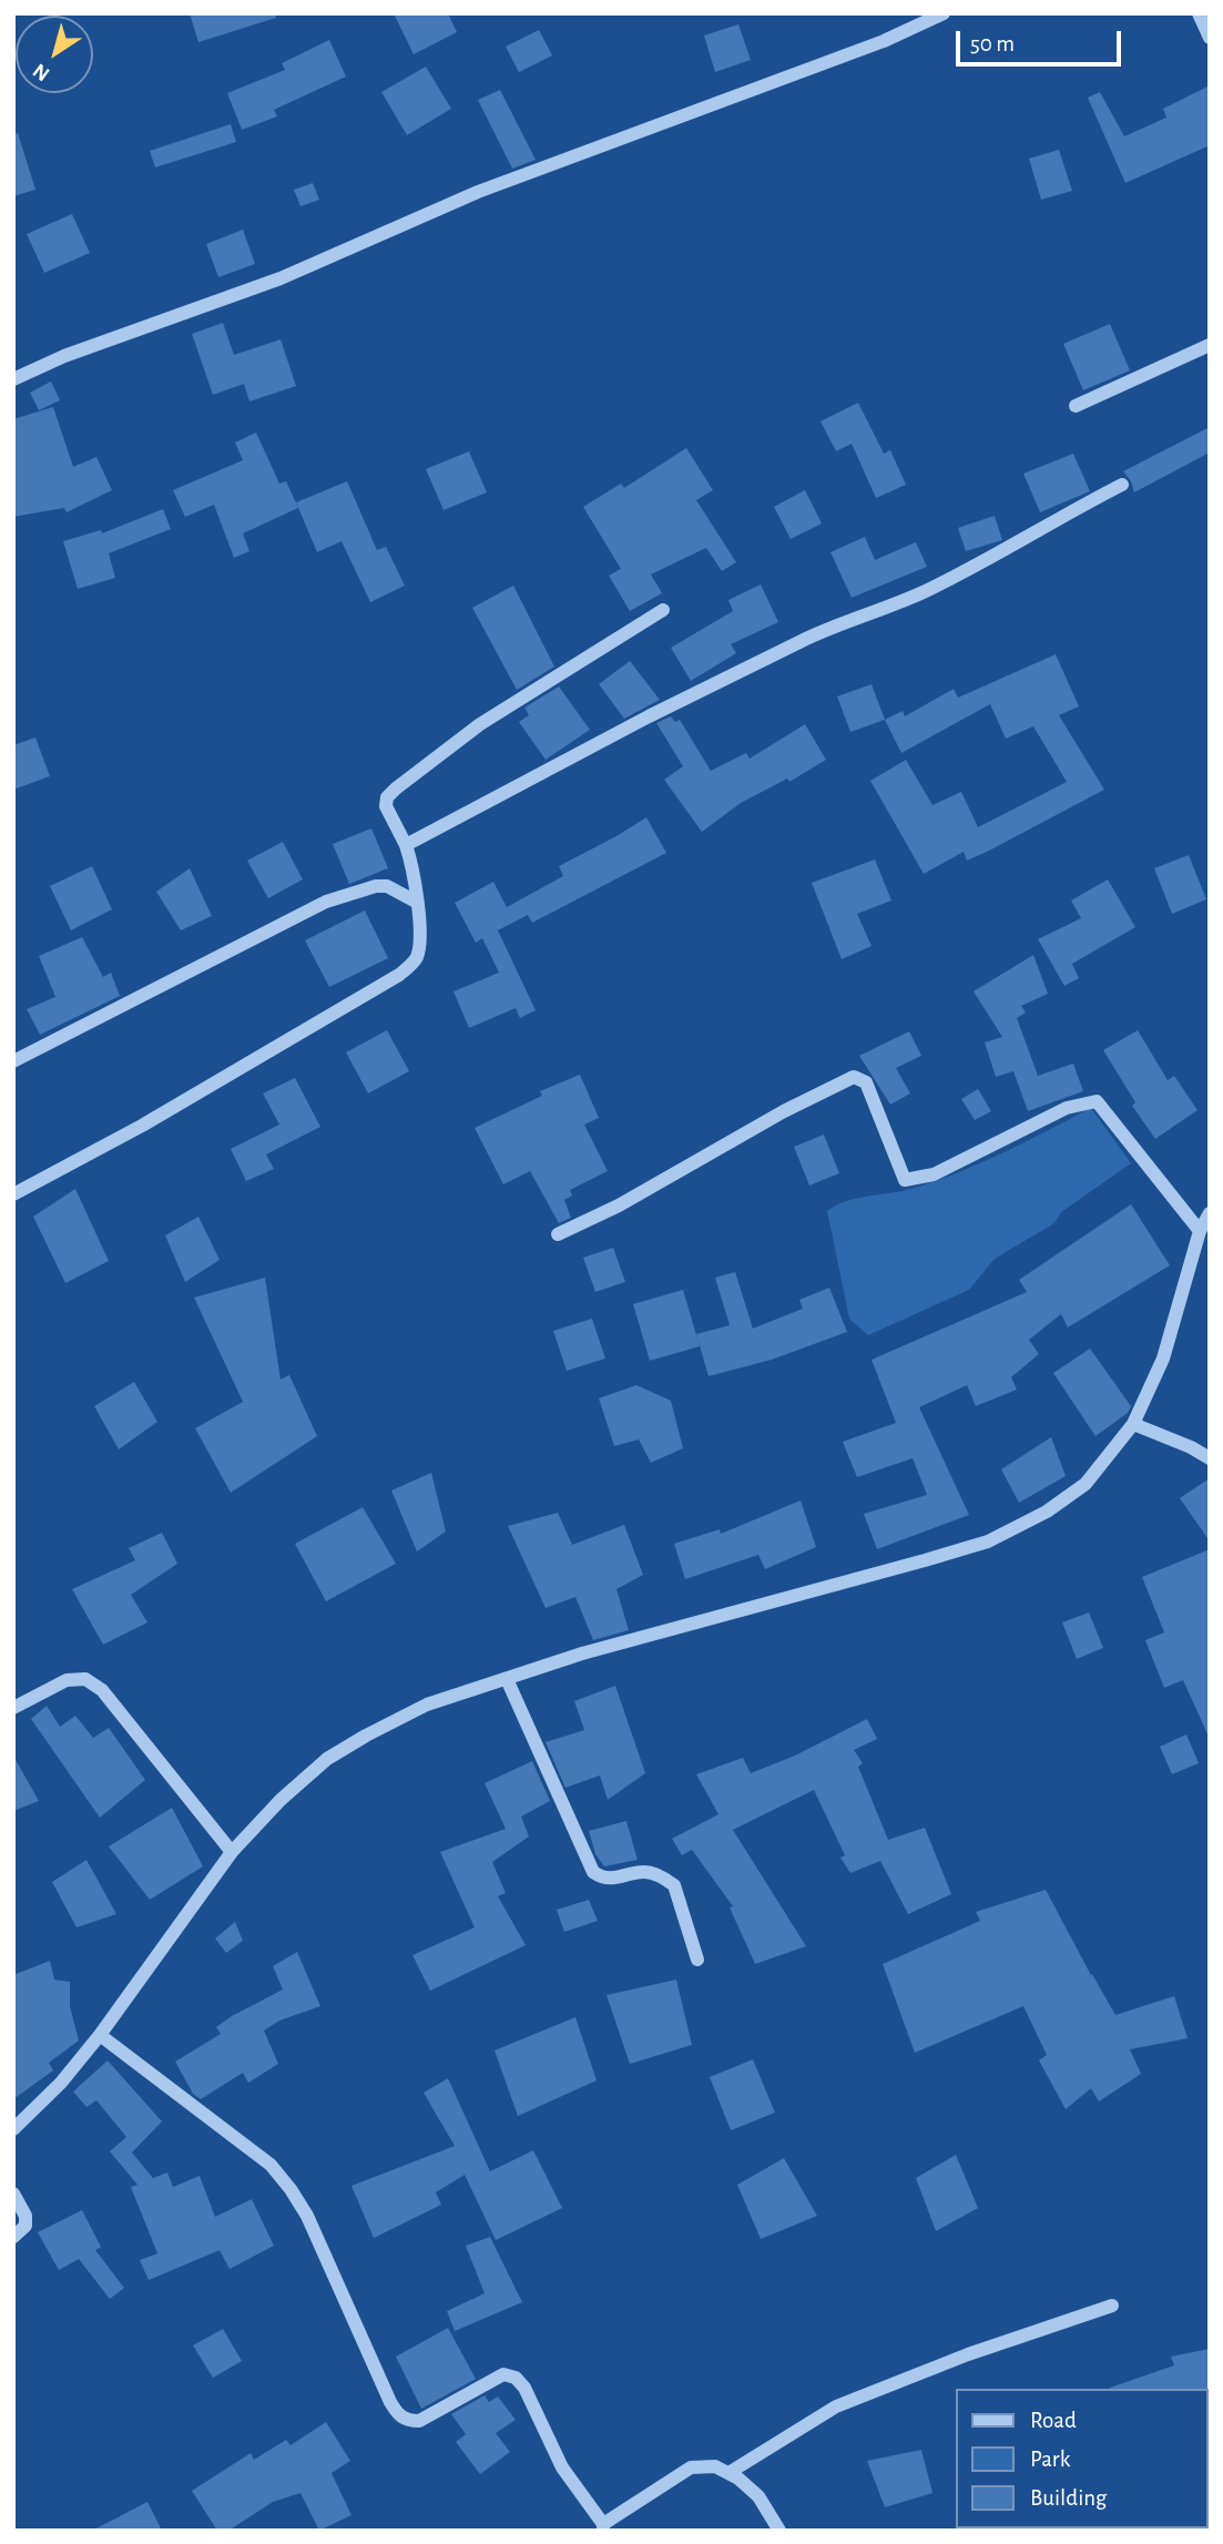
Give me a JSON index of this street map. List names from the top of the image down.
{
  "legend": ["Road", "Park", "Building"],
  "scale_bar": "50 m",
  "north": "bottom left"
}
